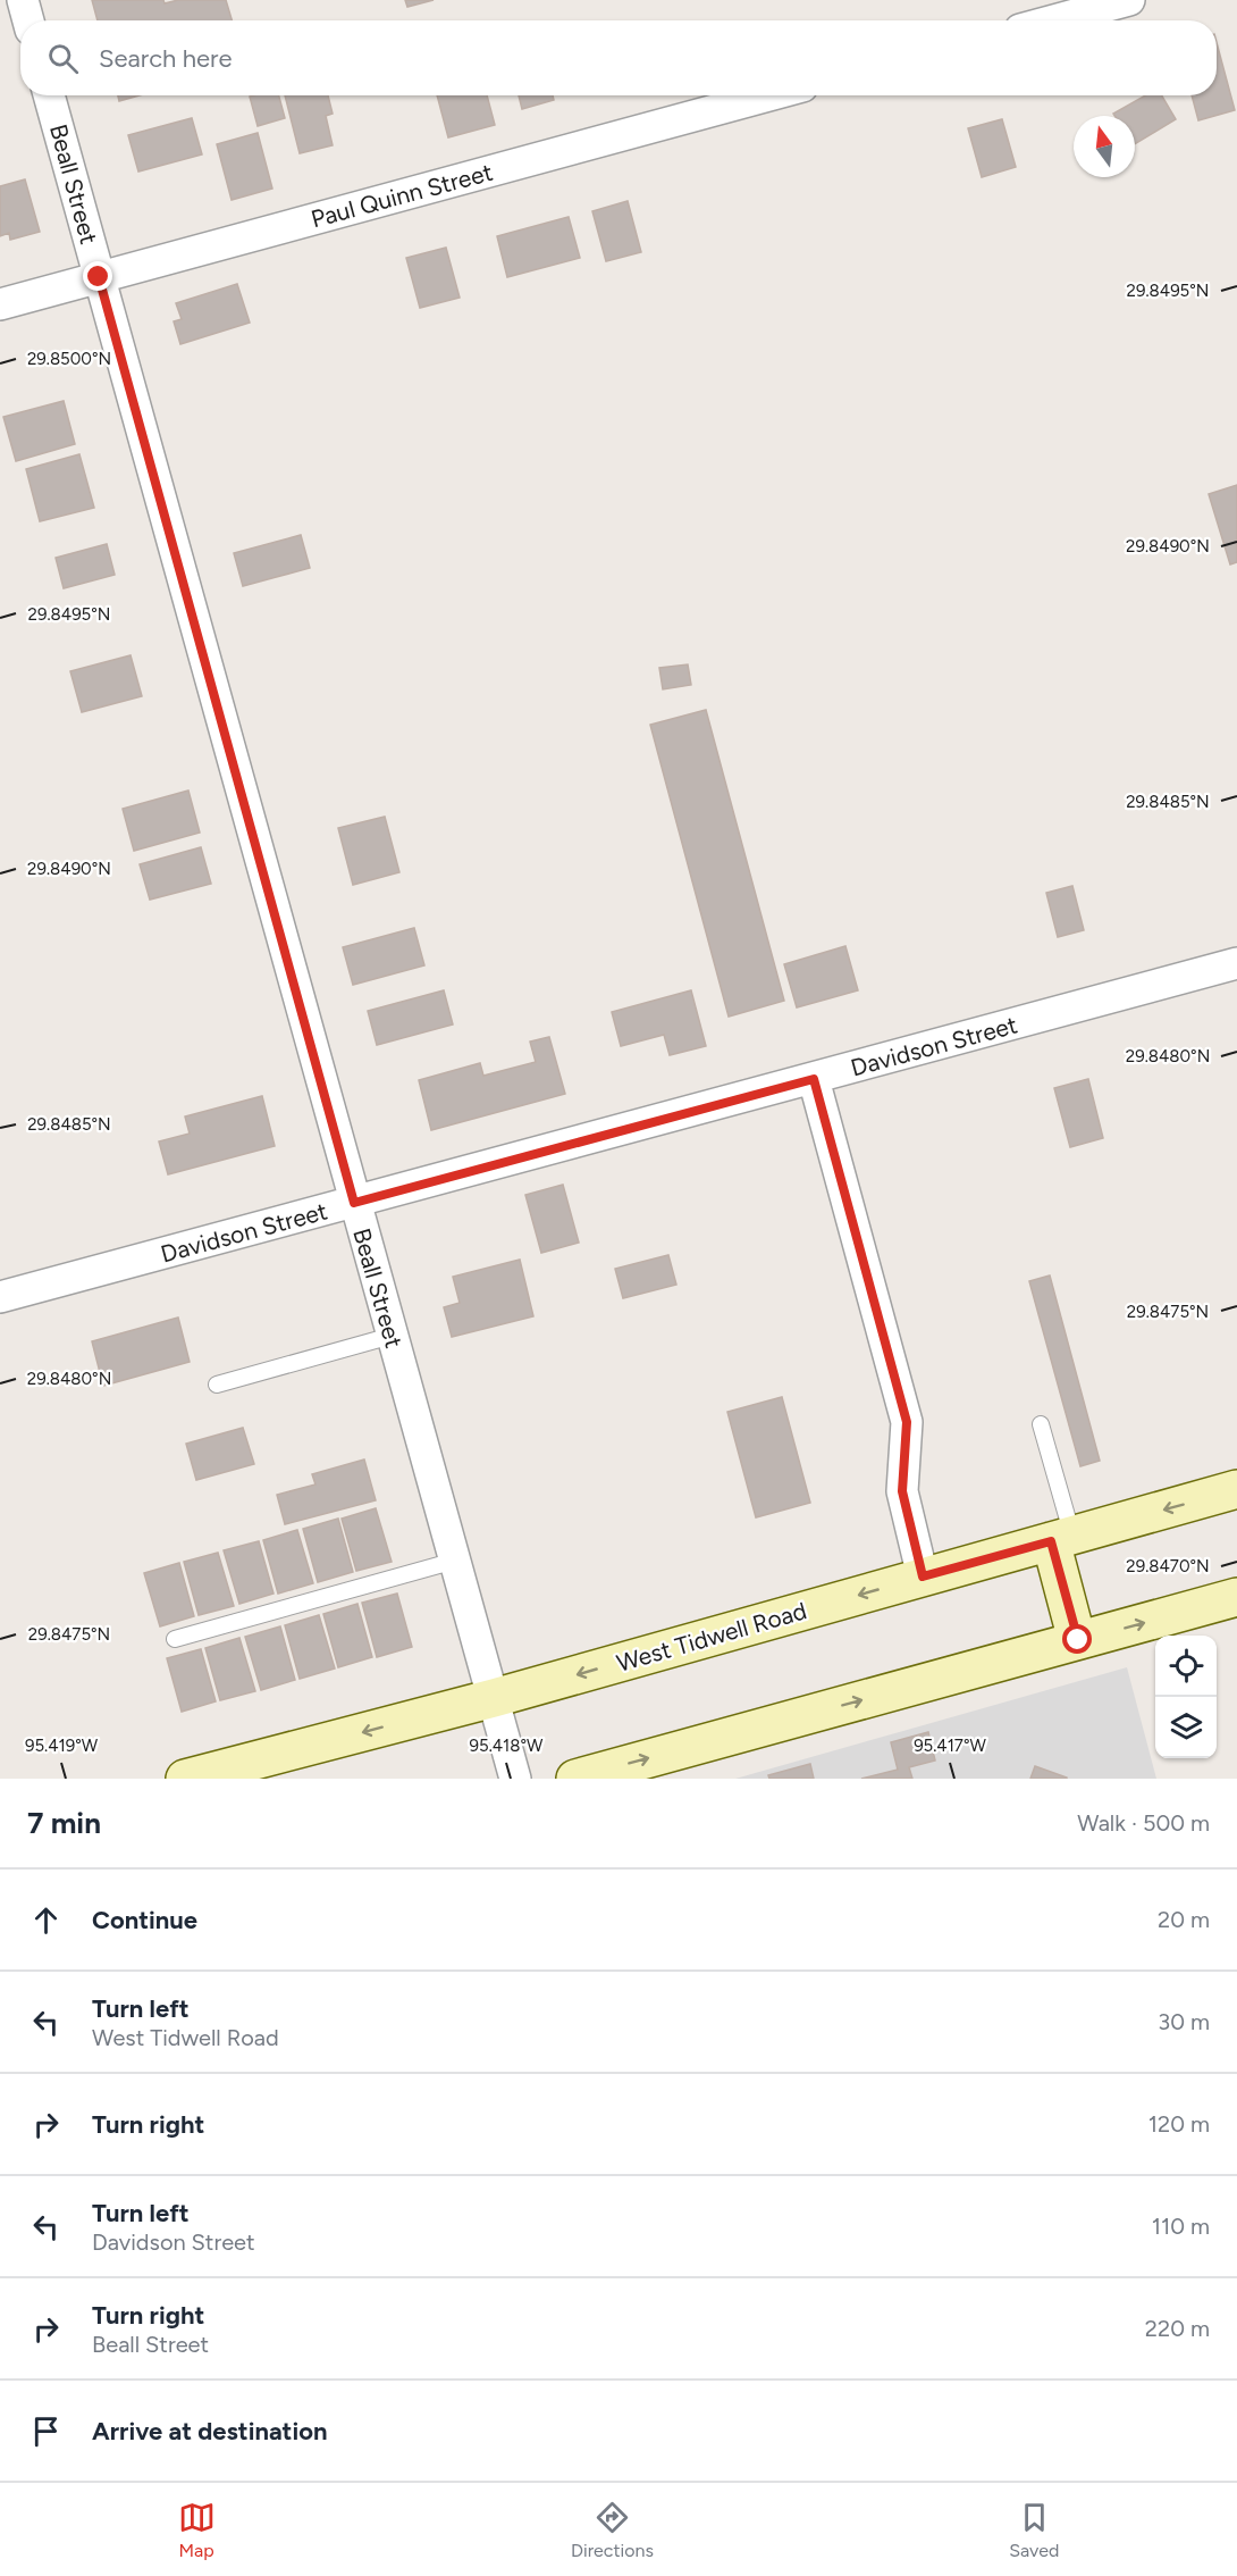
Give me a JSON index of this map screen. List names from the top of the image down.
{
  "streets": {
    "main road": ["West Tidwell Road"],
    "street": ["Beall Street", "Paul Quinn Street", "Davidson Street"]
  },
  "crossings": [
    ["Beall Street", "Paul Quinn Street"],
    ["Beall Street", "Davidson Street"],
    ["Beall Street", "West Tidwell Road"]
  ],
  "north": "top",
  "page": {
    "search": "Search here",
    "heading": ["7 min", "Walk · 500 m"],
    "list": [
      ["Continue", "20 m"],
      ["Turn left", "West Tidwell Road", "30 m"],
      ["Turn right", "120 m"],
      ["Turn left", "Davidson Street", "110 m"],
      ["Turn right", "Beall Street", "220 m"],
      "Arrive at destination"
    ],
    "nav": ["Map", "Directions", "Saved"]
  },
  "coordinates": [
    "29.8495°N",
    "29.8500°N",
    "29.8490°N",
    "29.8485°N",
    "29.8480°N",
    "29.8475°N",
    "29.8470°N",
    "95.419°W",
    "95.418°W",
    "95.417°W"
  ]
}
